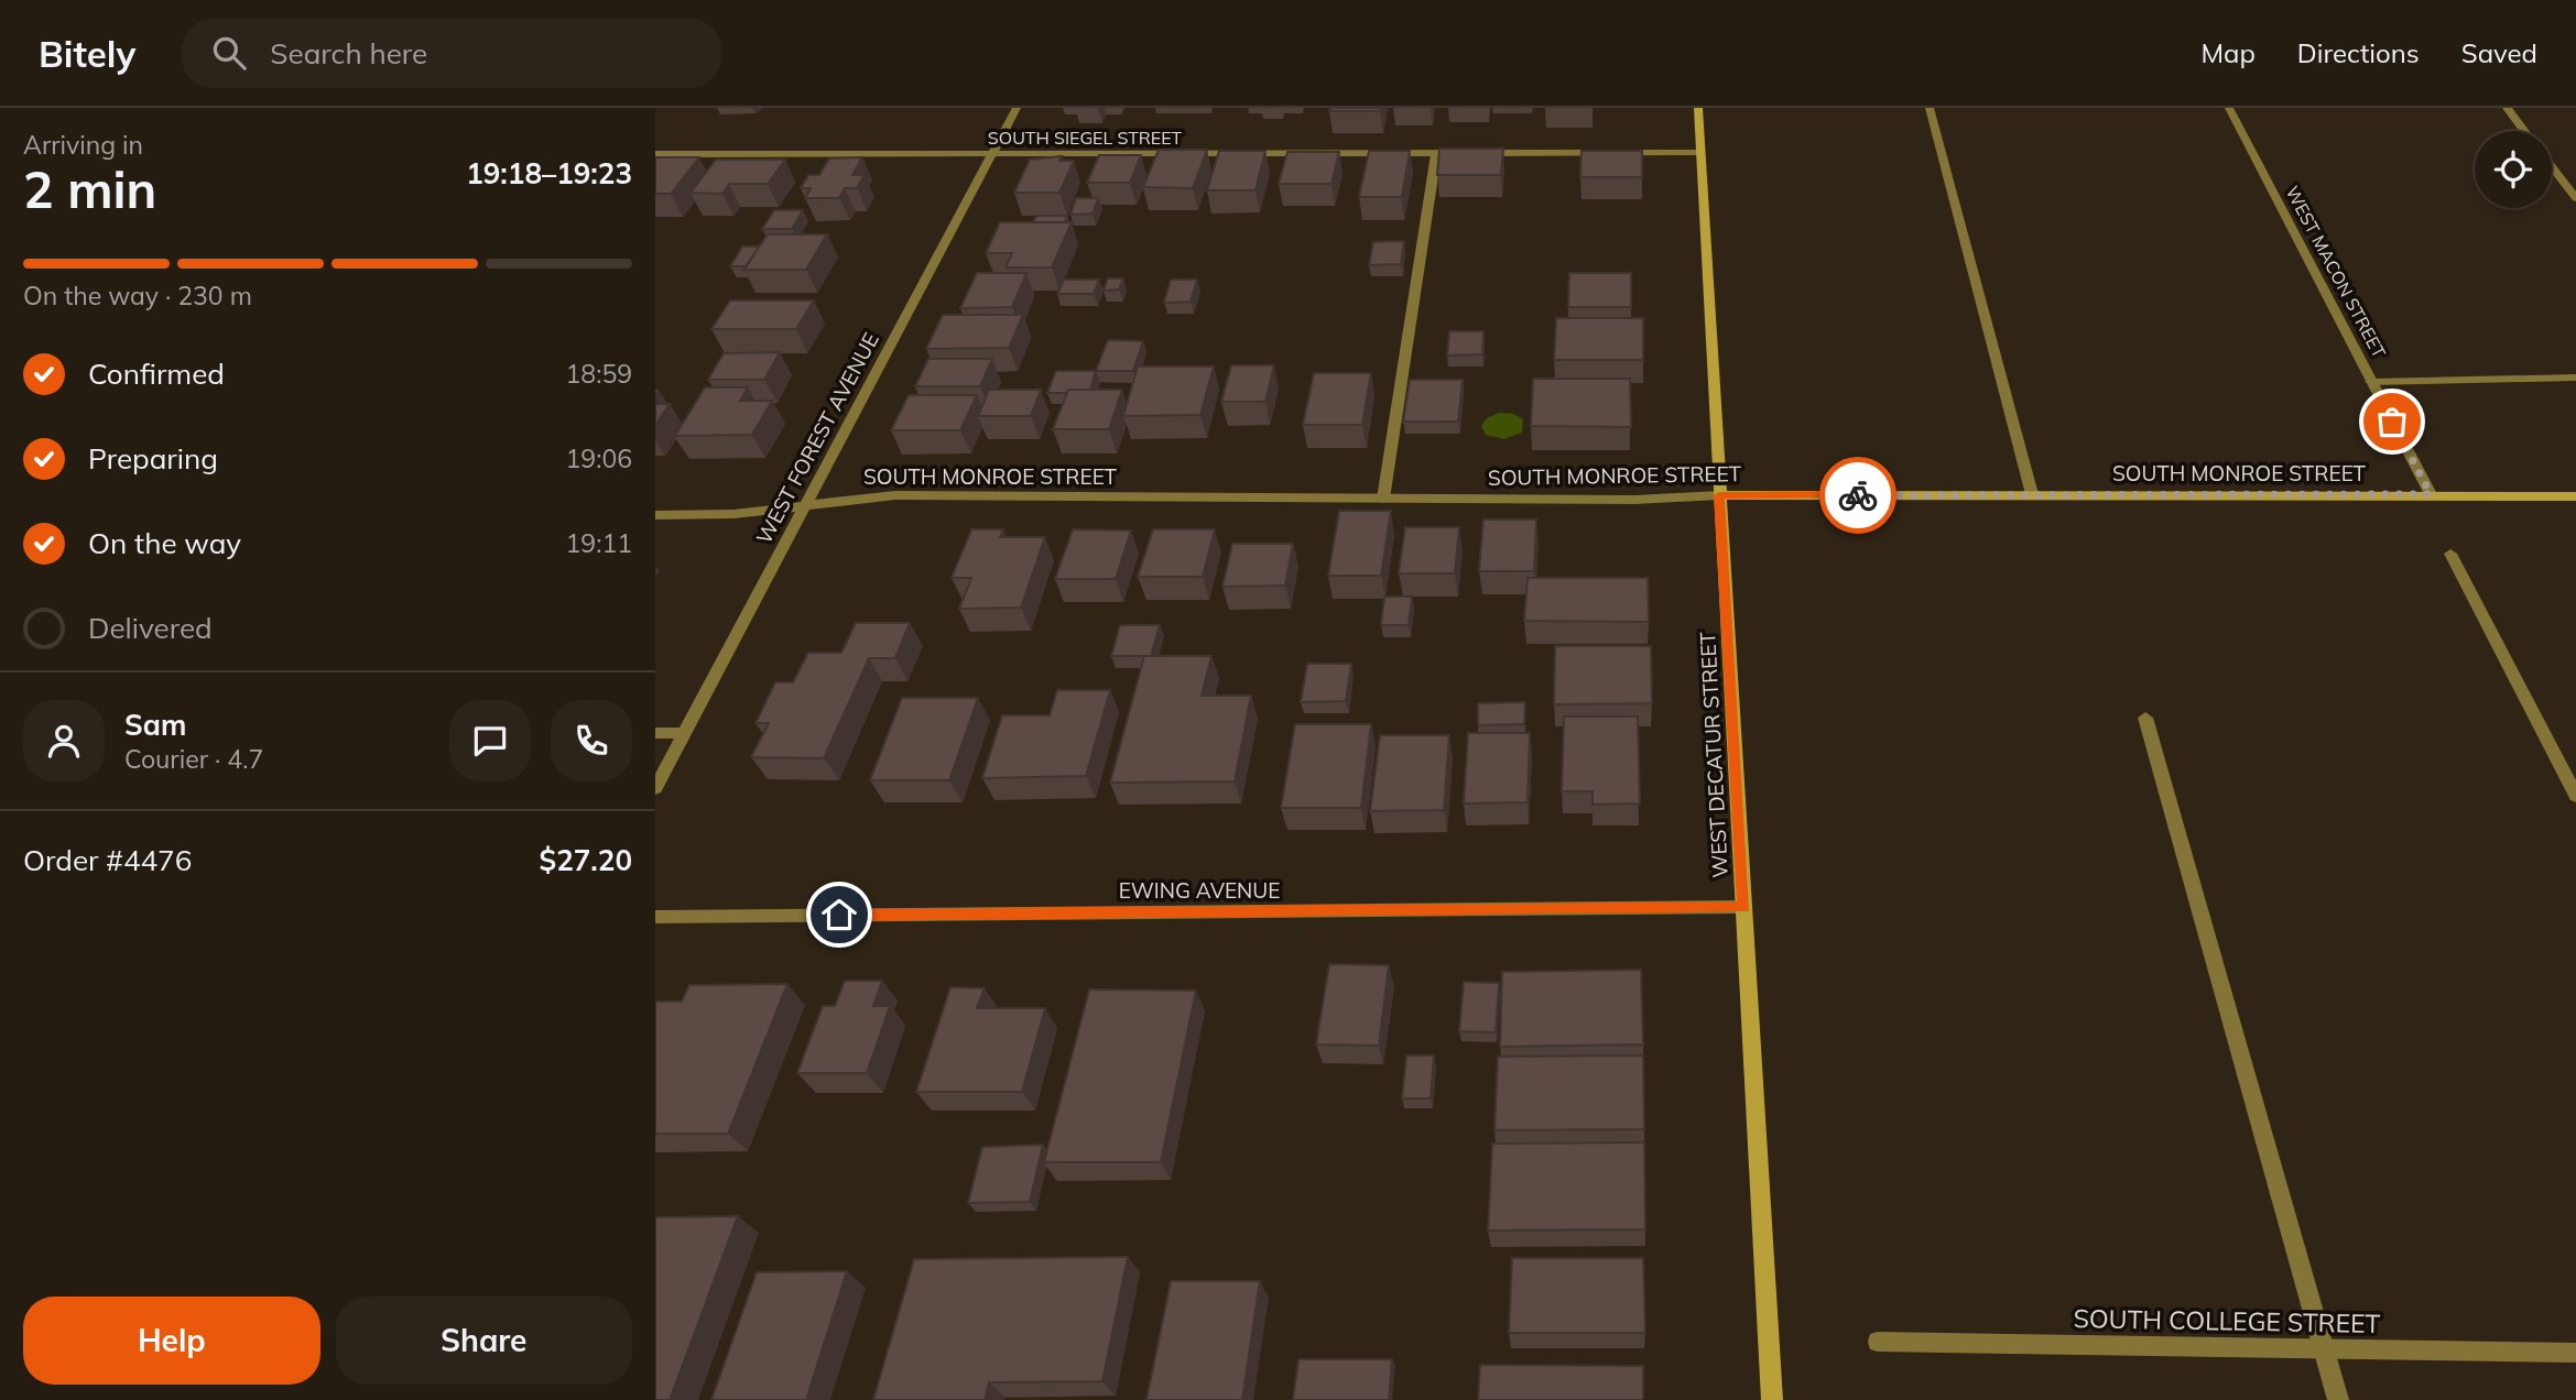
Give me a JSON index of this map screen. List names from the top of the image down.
{
  "streets": {
    "street": [
      "SOUTH SIEGEL STREET",
      "WEST MACON STREET",
      "WEST FOREST AVENUE",
      "SOUTH MONROE STREET",
      "WEST DECATUR STREET",
      "EWING AVENUE",
      "SOUTH COLLEGE STREET"
    ]
  },
  "crossings": [
    ["SOUTH SIEGEL STREET", "WEST FOREST AVENUE"],
    ["SOUTH SIEGEL STREET", "WEST DECATUR STREET"],
    ["WEST MACON STREET", "SOUTH MONROE STREET"],
    ["WEST FOREST AVENUE", "SOUTH MONROE STREET"],
    ["SOUTH MONROE STREET", "WEST DECATUR STREET"],
    ["WEST DECATUR STREET", "EWING AVENUE"]
  ],
  "page": {
    "header": "Bitely",
    "search": "Search here",
    "nav": ["Map", "Directions", "Saved"],
    "heading": ["2 min", "Arriving in", "19:18–19:23"],
    "panel": [
      "Sam",
      "Courier · 4.7",
      "Order #4476",
      "$27.20"
    ],
    "bar": "On the way · 230 m",
    "list": [
      ["Confirmed", "18:59"],
      ["Preparing", "19:06"],
      ["On the way", "19:11"],
      "Delivered"
    ],
    "buttons": ["Help", "Share"]
  }
}
